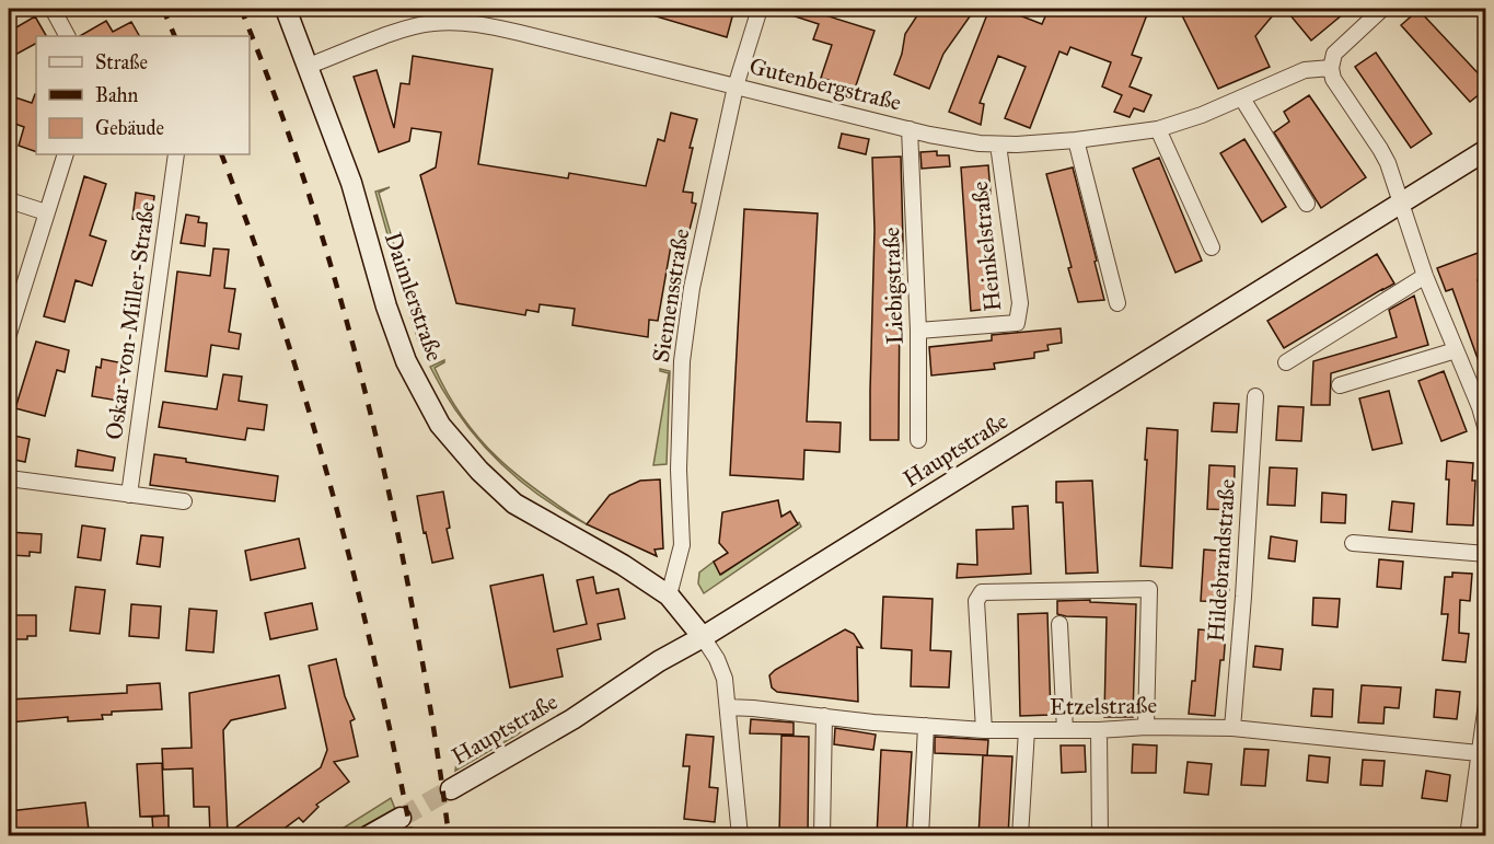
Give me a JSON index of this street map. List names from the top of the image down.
{
  "streets": {
    "street": [
      "Gutenbergstraße",
      "Heinkelstraße",
      "Liebigstraße",
      "Siemensstraße",
      "Daimlerstraße",
      "Oskar-von-Miller-Straße",
      "Hauptstraße",
      "Hildebrandstraße",
      "Etzelstraße"
    ]
  },
  "crossings": [
    ["Gutenbergstraße", "Heinkelstraße"],
    ["Gutenbergstraße", "Liebigstraße"],
    ["Gutenbergstraße", "Siemensstraße"],
    ["Gutenbergstraße", "Daimlerstraße"],
    ["Heinkelstraße", "Liebigstraße"],
    ["Siemensstraße", "Daimlerstraße"],
    ["Daimlerstraße", "Hauptstraße"],
    ["Hildebrandstraße", "Etzelstraße"]
  ],
  "legend": ["Straße", "Bahn", "Gebäude"]
}
